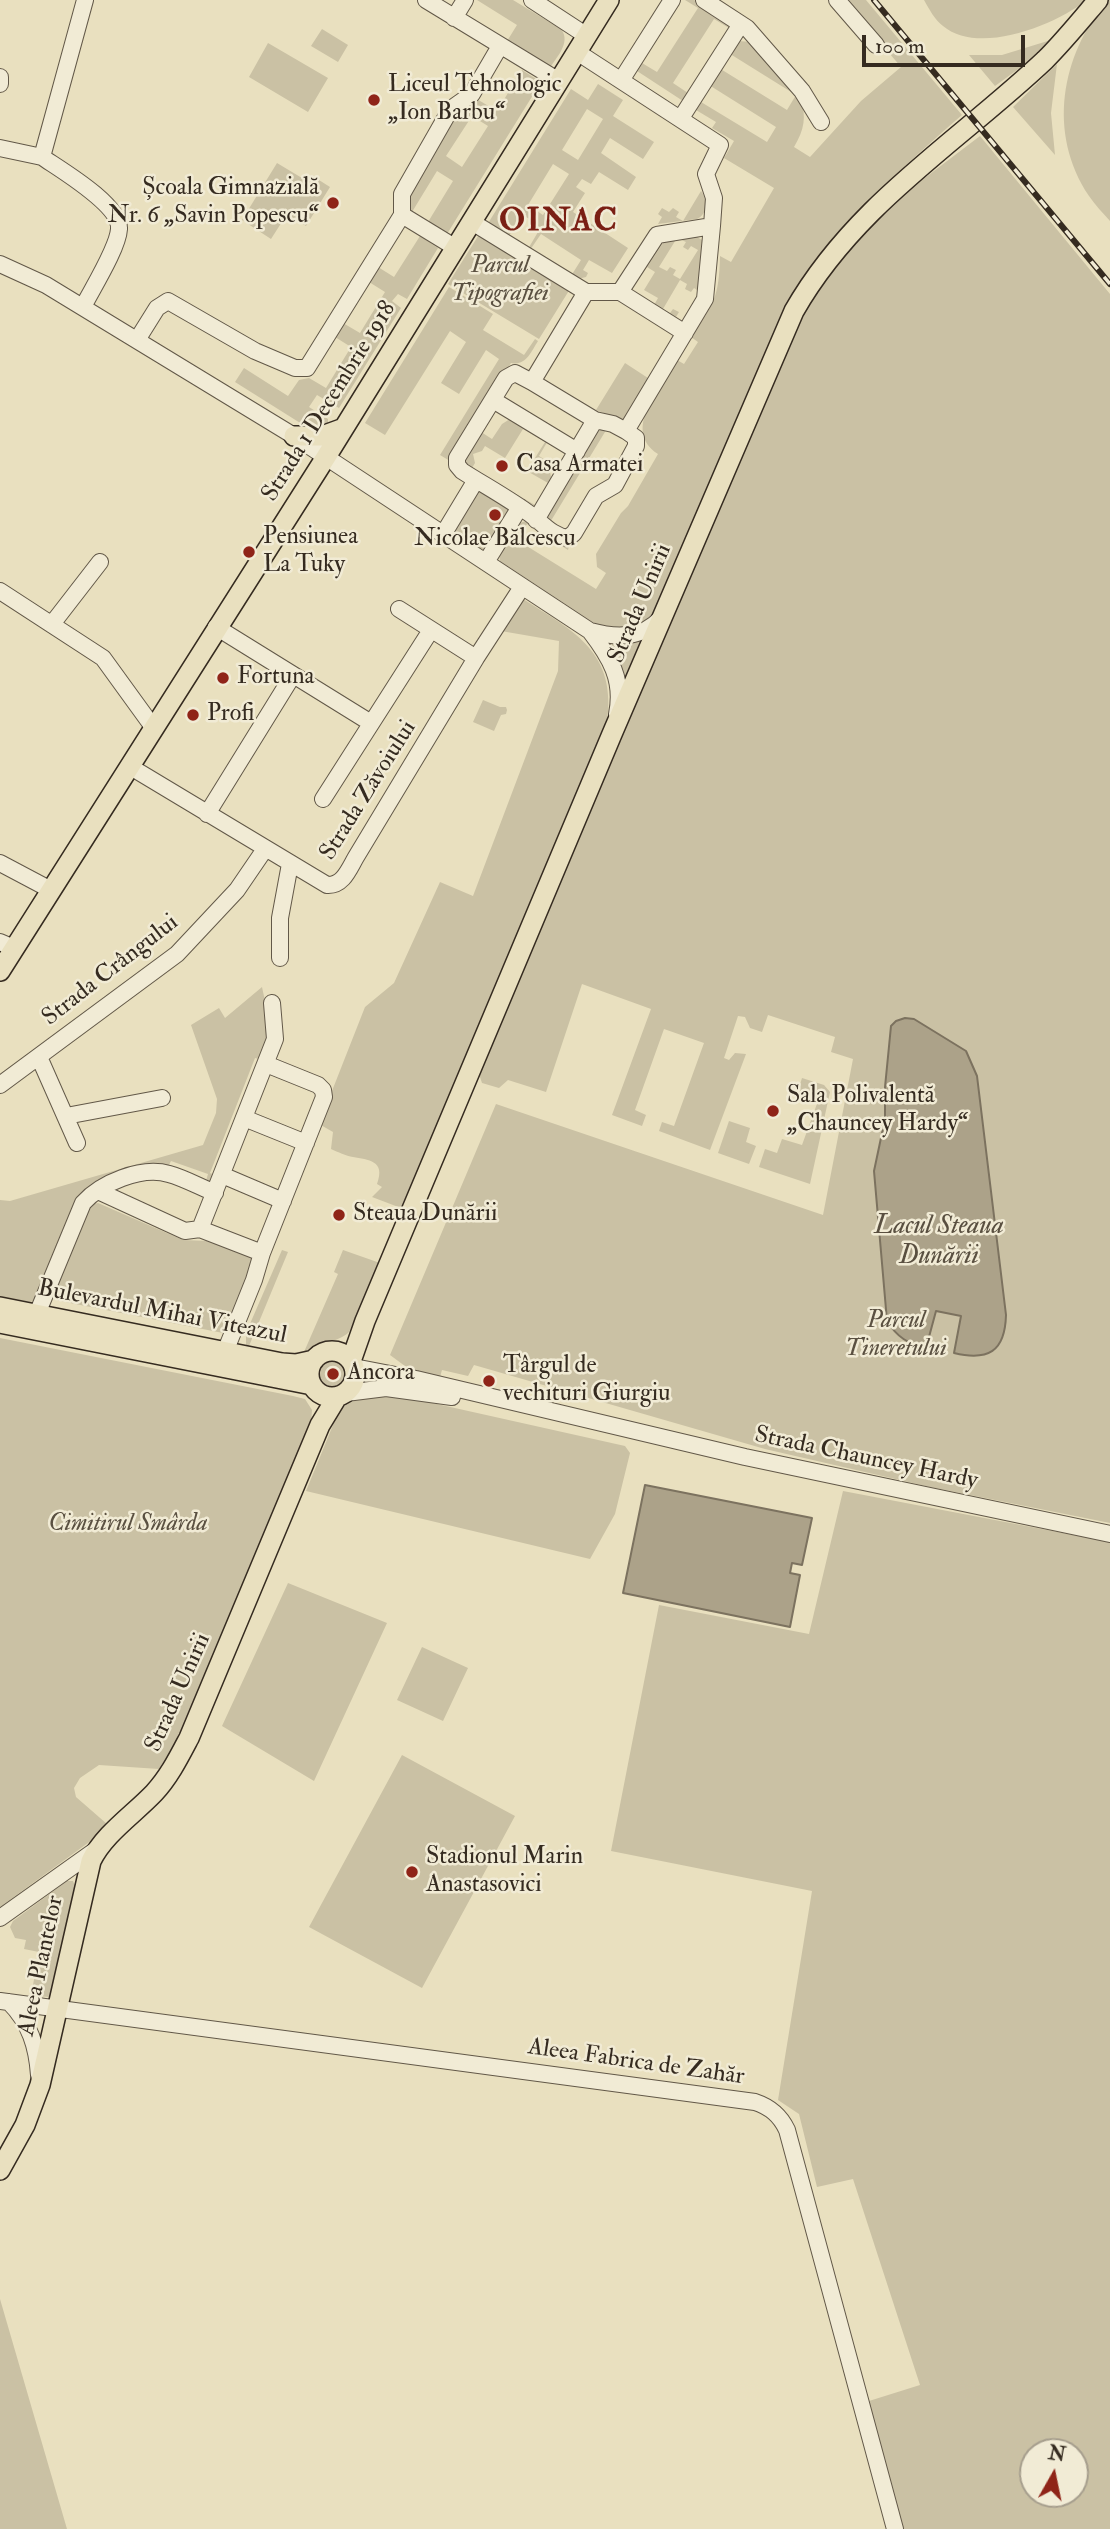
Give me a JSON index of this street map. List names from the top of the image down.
{
  "streets": {
    "main road": [
      "Strada 1 Decembrie 1918",
      "Strada Unirii",
      "Bulevardul Mihai Viteazul",
      "Aleea Plantelor"
    ],
    "street": [
      "Strada Zăvoiului",
      "Strada Crângului",
      "Strada Chauncey Hardy",
      "Aleea Fabrica de Zahăr"
    ]
  },
  "crossings": [
    ["Strada 1 Decembrie 1918", "Strada Zăvoiului"],
    ["Strada Unirii", "Bulevardul Mihai Viteazul"],
    ["Strada Unirii", "Strada Chauncey Hardy"],
    ["Strada Unirii", "Aleea Plantelor"],
    ["Strada Zăvoiului", "Strada Crângului"],
    ["Bulevardul Mihai Viteazul", "Strada Chauncey Hardy"],
    ["Aleea Plantelor", "Aleea Fabrica de Zahăr"]
  ],
  "districts": ["OINAC"],
  "water": ["Lacul Steaua Dunării"],
  "parks": ["Parcul Tipografiei", "Parcul Tineretului", "Cimitirul Smârda"],
  "places": [
    "Liceul Tehnologic „Ion Barbu“",
    "Școala Gimnazială Nr. 6 „Savin Popescu“",
    "Casa Armatei",
    "Nicolae Bălcescu",
    "Pensiunea La Tuky",
    "Fortuna",
    "Profi",
    "Sala Polivalentă „Chauncey Hardy“",
    "Steaua Dunării",
    "Ancora",
    "Târgul de vechituri Giurgiu",
    "Stadionul Marin Anastasovici"
  ],
  "scale_bar": "100 m",
  "north": "top"
}
